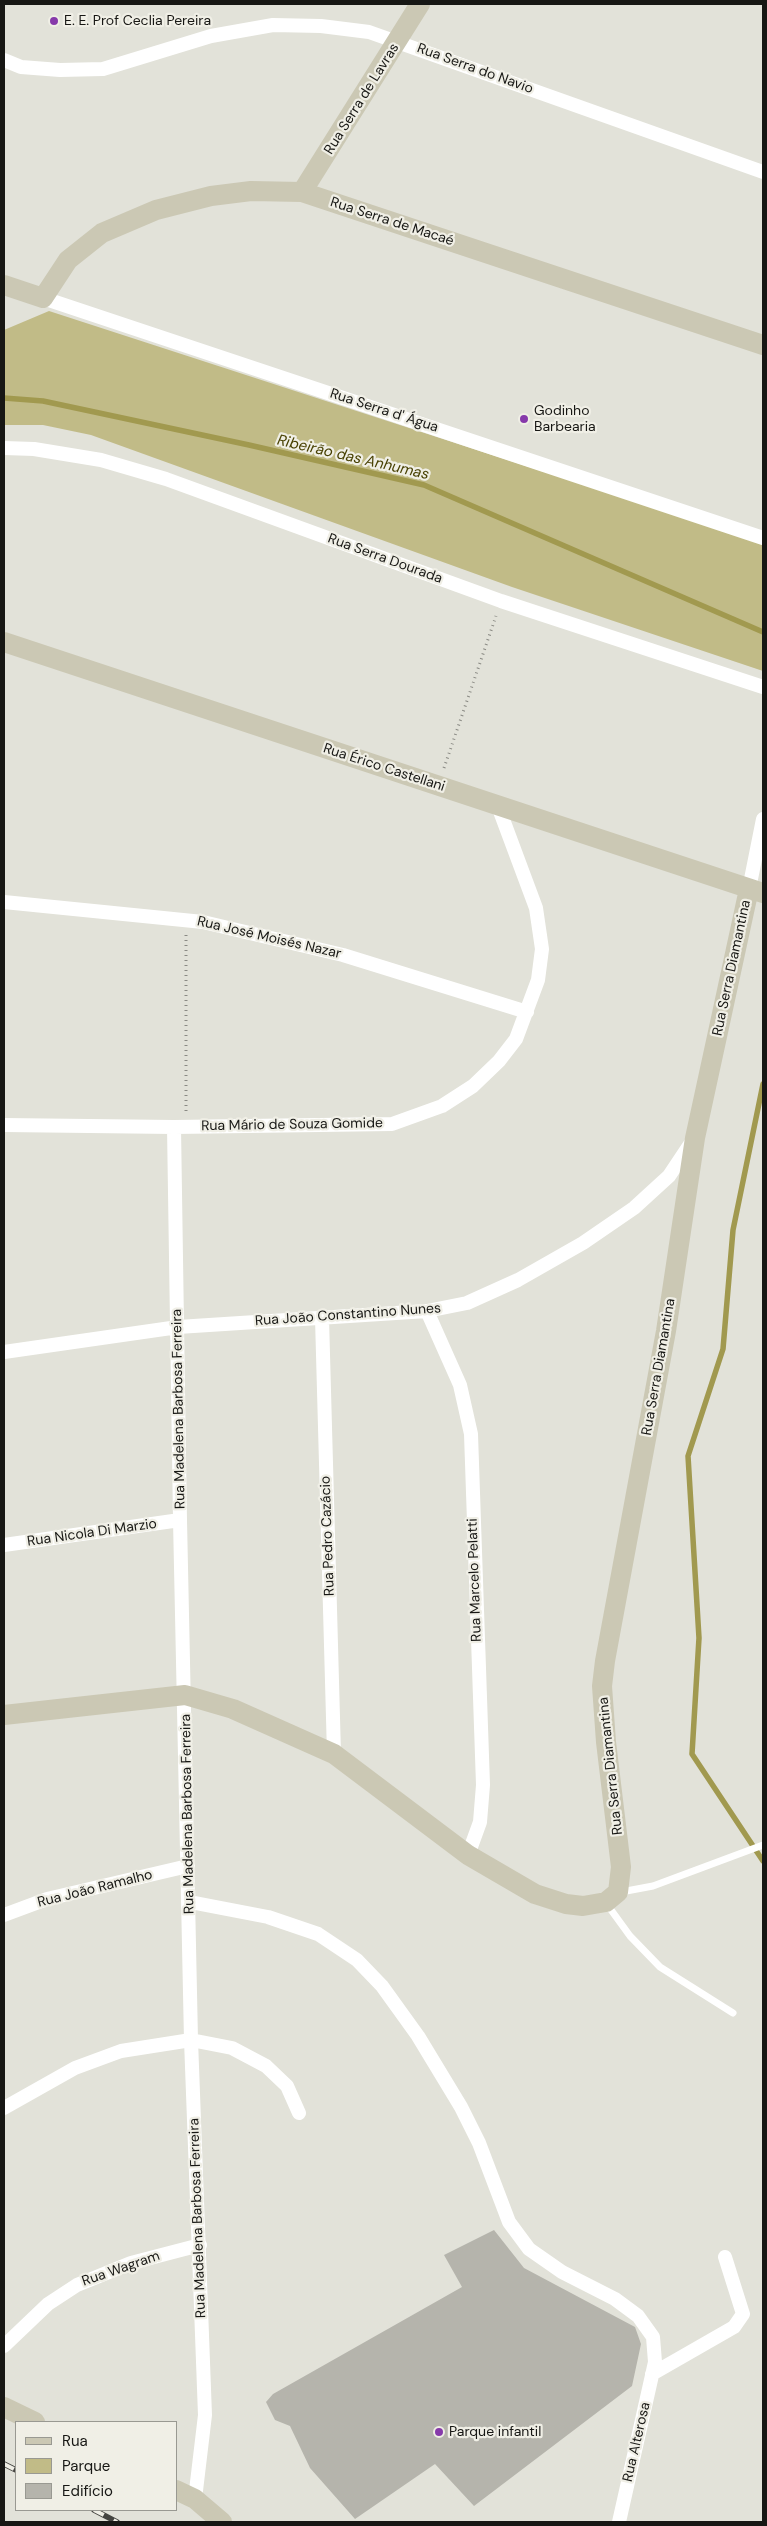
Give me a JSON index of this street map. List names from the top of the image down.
{
  "streets": {
    "street": [
      "Rua Serra do Navio",
      "Rua Serra de Lavras",
      "Rua Serra de Macaé",
      "Rua Serra d' Água",
      "Rua Serra Dourada",
      "Rua Érico Castellani",
      "Rua José Moisés Nazar",
      "Rua Serra Diamantina",
      "Rua Mário de Souza Gomide",
      "Rua João Constantino Nunes",
      "Rua Madelena Barbosa Ferreira",
      "Rua Nicola Di Marzio",
      "Rua Pedro Cazácio",
      "Rua Marcelo Pelatti",
      "Rua João Ramalho",
      "Rua Wagram",
      "Rua Alterosa"
    ]
  },
  "crossings": [
    ["Rua Serra do Navio", "Rua Serra de Lavras"],
    ["Rua Serra de Lavras", "Rua Serra de Macaé"],
    ["Rua Serra de Macaé", "Rua Serra d' Água"],
    ["Rua Érico Castellani", "Rua Serra Diamantina"],
    ["Rua Érico Castellani", "Rua Mário de Souza Gomide"],
    ["Rua José Moisés Nazar", "Rua Mário de Souza Gomide"],
    ["Rua Serra Diamantina", "Rua João Constantino Nunes"],
    ["Rua Mário de Souza Gomide", "Rua Madelena Barbosa Ferreira"],
    ["Rua João Constantino Nunes", "Rua Madelena Barbosa Ferreira"],
    ["Rua João Constantino Nunes", "Rua Pedro Cazácio"],
    ["Rua João Constantino Nunes", "Rua Marcelo Pelatti"],
    ["Rua Madelena Barbosa Ferreira", "Rua Nicola Di Marzio"],
    ["Rua Madelena Barbosa Ferreira", "Rua João Ramalho"],
    ["Rua Madelena Barbosa Ferreira", "Rua Wagram"],
    ["Rua Madelena Barbosa Ferreira", "Rua Alterosa"]
  ],
  "water": ["Ribeirão das Anhumas"],
  "places": ["E. E. Prof Ceclia Pereira", "Godinho Barbearia", "Parque infantil"],
  "legend": ["Rua", "Parque", "Edifício"]
}
